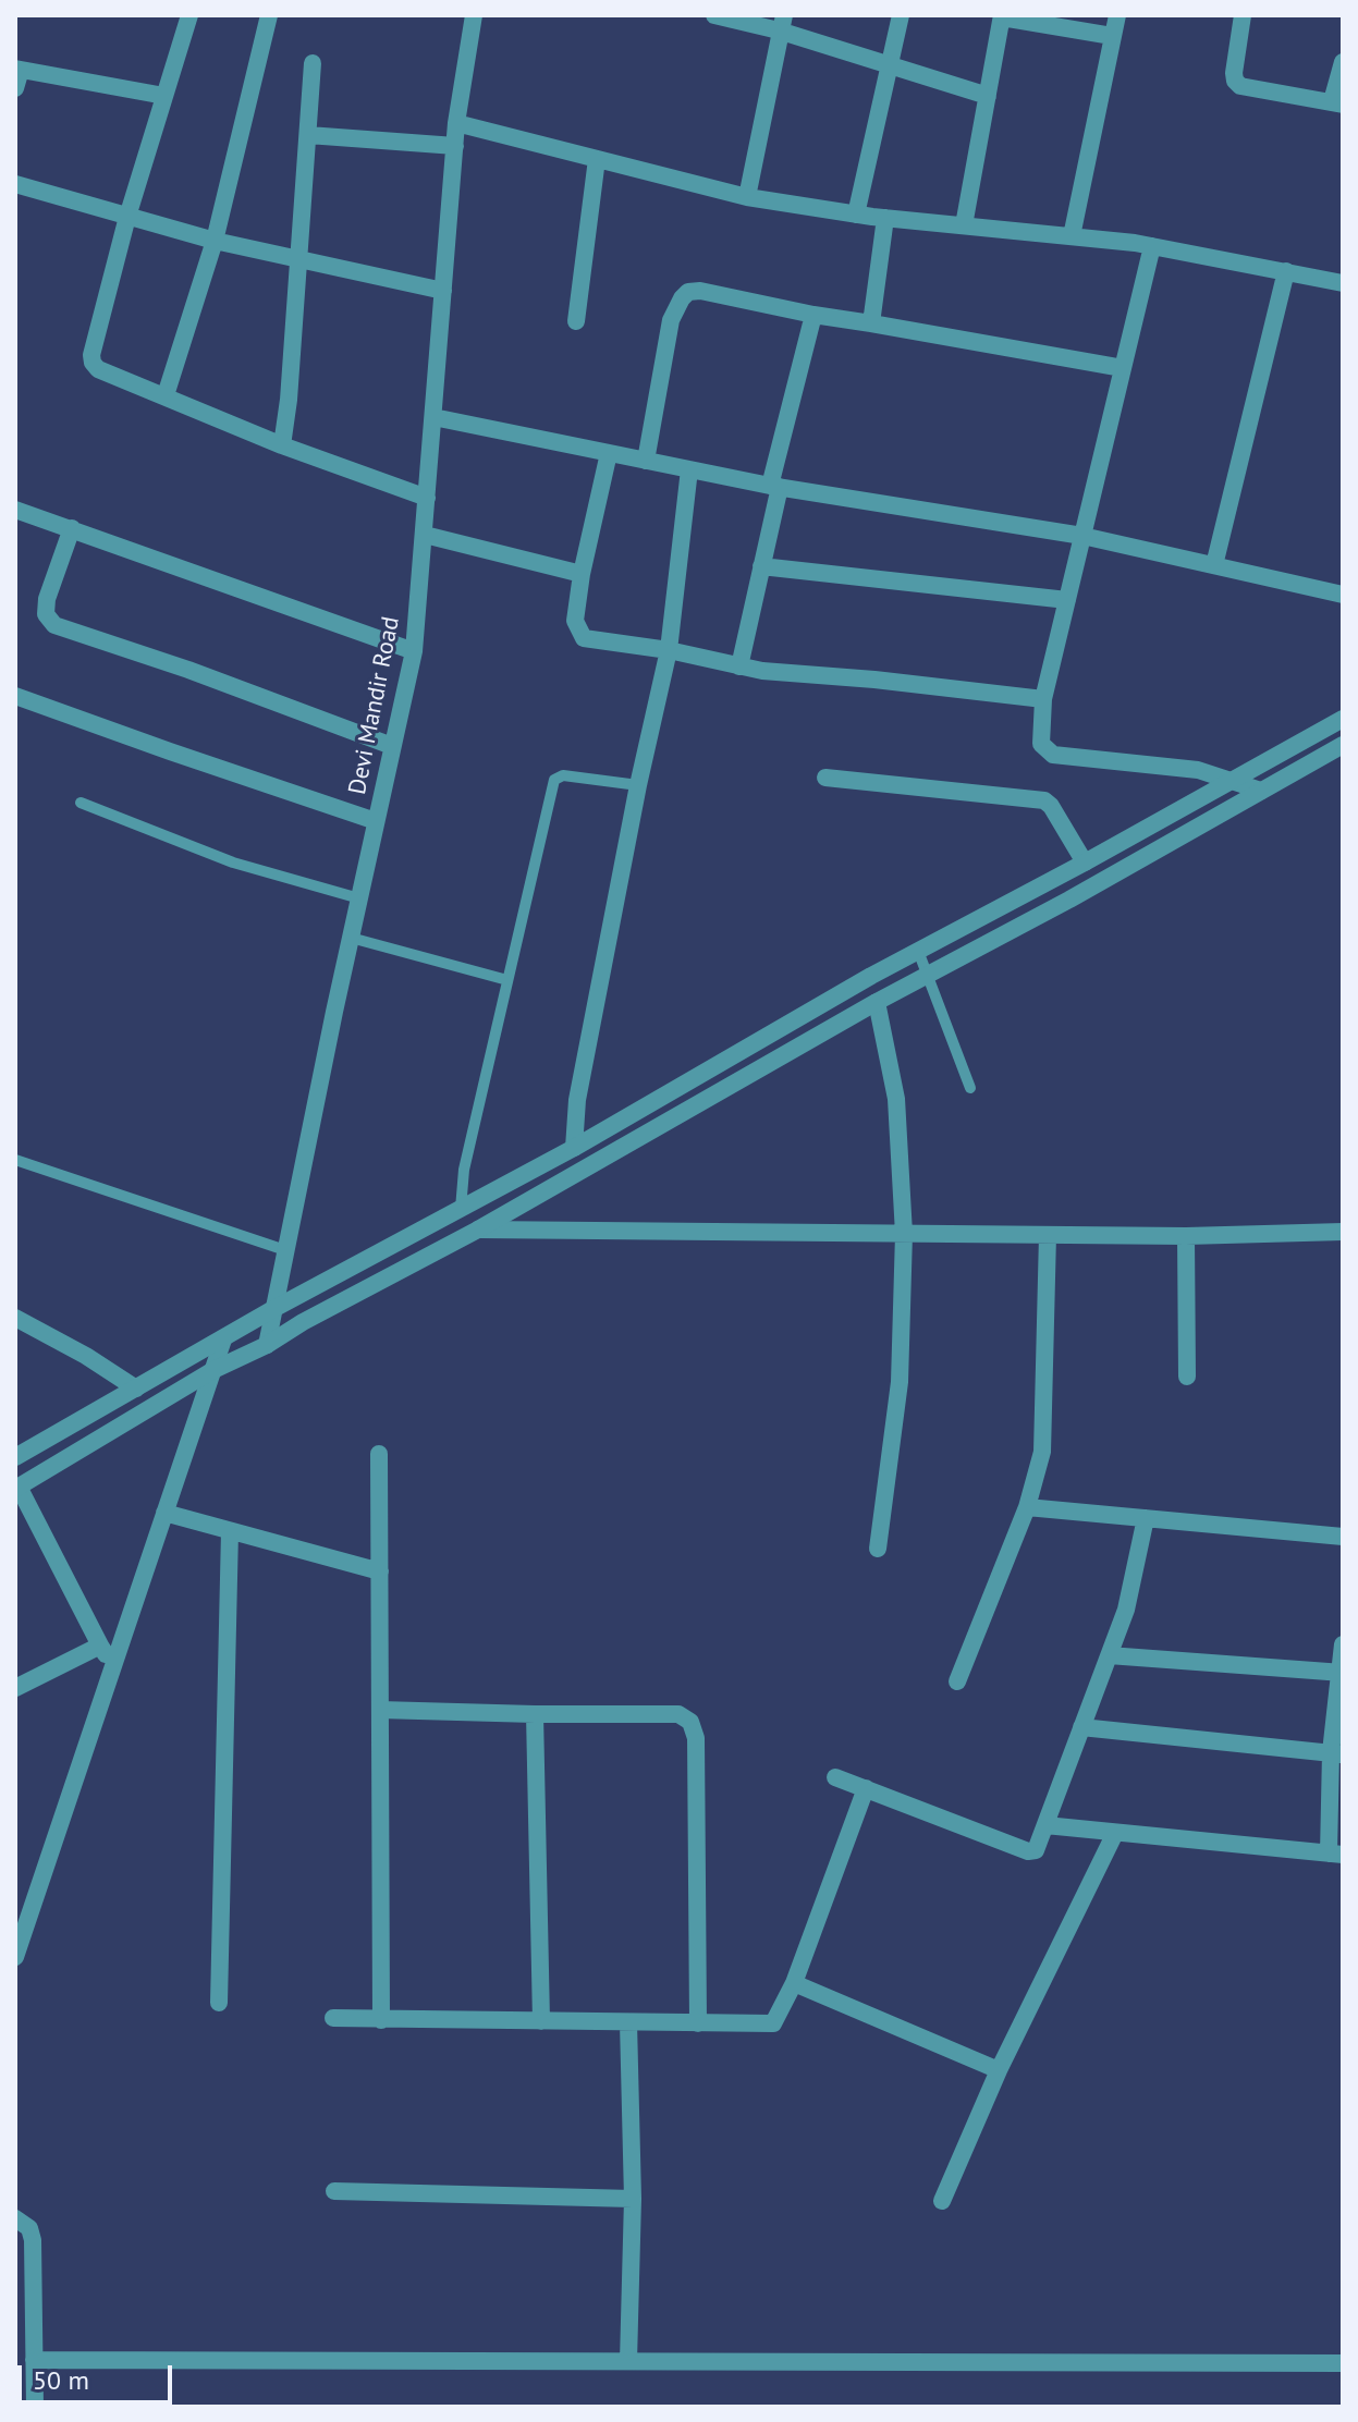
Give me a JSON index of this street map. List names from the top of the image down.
{
  "streets": {
    "street": ["Devi Mandir Road"]
  },
  "scale_bar": "50 m"
}
